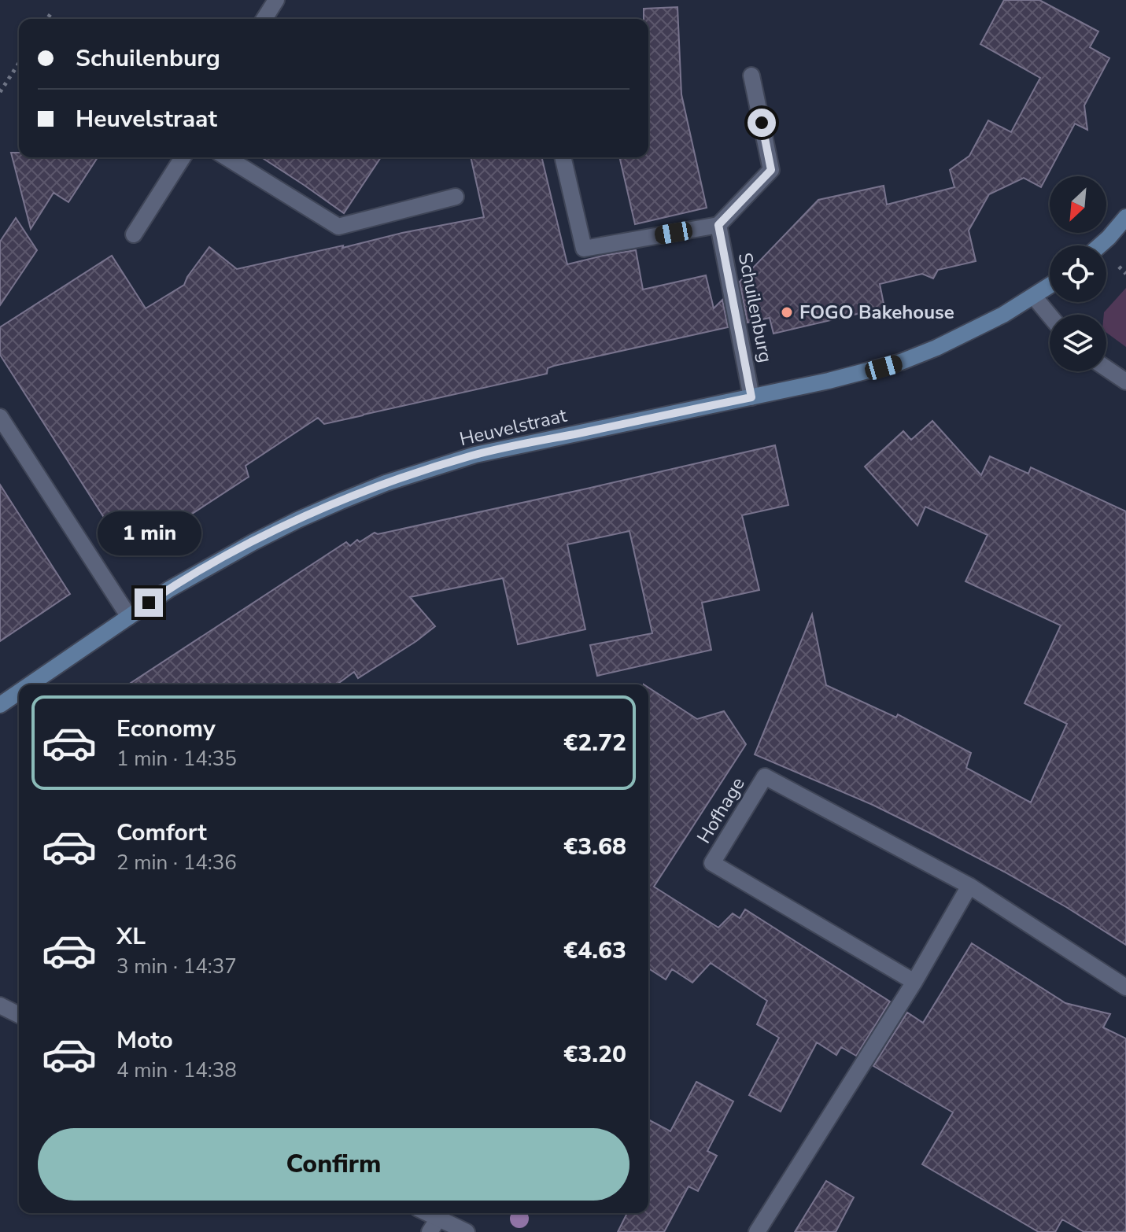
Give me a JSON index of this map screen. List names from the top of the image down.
{
  "streets": {
    "street": ["Schuilenburg", "Heuvelstraat", "Hofhage"]
  },
  "crossings": [
    ["Schuilenburg", "Heuvelstraat"]
  ],
  "places": ["FOGO Bakehouse"],
  "north": "bottom left",
  "page": {
    "banner": ["Schuilenburg", "Heuvelstraat"],
    "bubble": "1 min",
    "list": [
      {
        "name": "Economy",
        "note": "1 min · 14:35",
        "value": "€2.72"
      },
      {
        "name": "Comfort",
        "note": "2 min · 14:36",
        "value": "€3.68"
      },
      {
        "name": "XL",
        "note": "3 min · 14:37",
        "value": "€4.63"
      },
      {
        "name": "Moto",
        "note": "4 min · 14:38",
        "value": "€3.20"
      }
    ],
    "buttons": "Confirm"
  }
}
